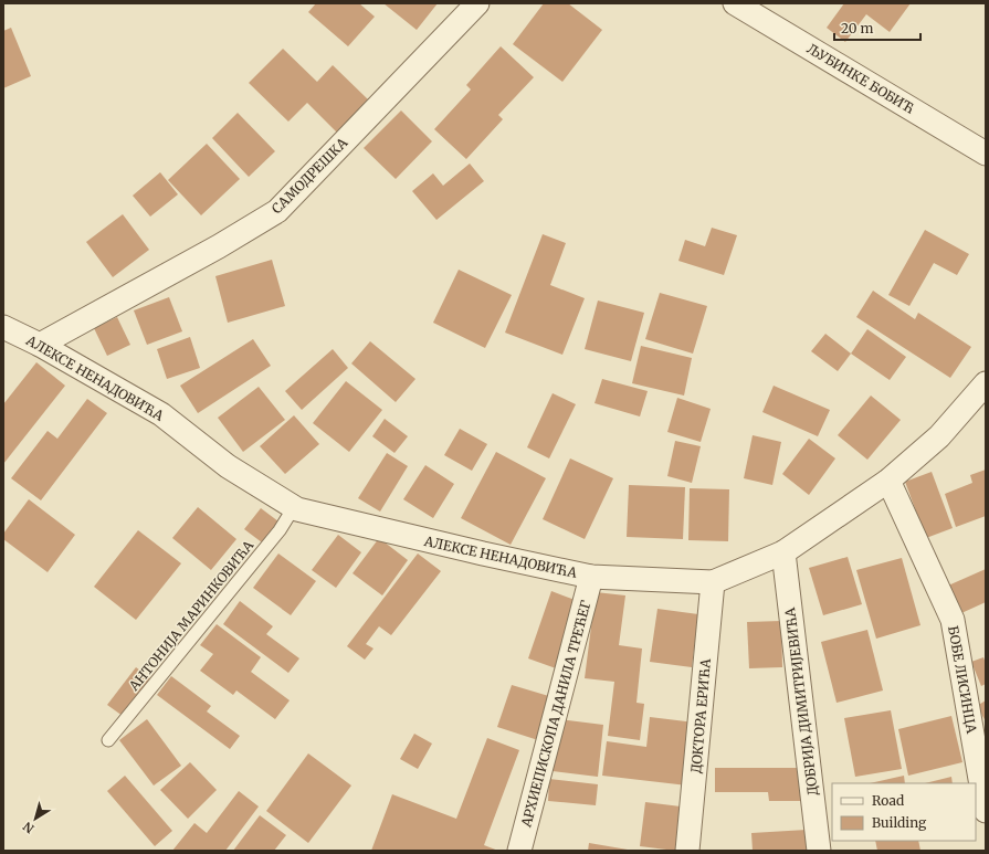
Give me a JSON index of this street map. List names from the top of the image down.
{
  "streets": {
    "street": [
      "ЉУБИНКЕ БОБИЋ",
      "САМОДРЕШКА",
      "АЛЕКСЕ НЕНАДОВИЋА",
      "БОБЕ ЛИСИНЦА",
      "ДОБРИЈА ДИМИТРИЈЕВИЋА",
      "АРХИЕПИСКОПА ДАНИЛА ТРЕЋЕГ",
      "ДОКТОРА ЕРИЋА"
    ],
    "lane": ["АНТОНИЈА МАРИНКОВИЋА"]
  },
  "crossings": [
    ["САМОДРЕШКА", "АЛЕКСЕ НЕНАДОВИЋА"],
    ["АЛЕКСЕ НЕНАДОВИЋА", "АНТОНИЈА МАРИНКОВИЋА"],
    ["АЛЕКСЕ НЕНАДОВИЋА", "БОБЕ ЛИСИНЦА"],
    ["АЛЕКСЕ НЕНАДОВИЋА", "ДОБРИЈА ДИМИТРИЈЕВИЋА"],
    ["АЛЕКСЕ НЕНАДОВИЋА", "АРХИЕПИСКОПА ДАНИЛА ТРЕЋЕГ"],
    ["АЛЕКСЕ НЕНАДОВИЋА", "ДОКТОРА ЕРИЋА"]
  ],
  "legend": ["Road", "Building"],
  "scale_bar": "20 m",
  "north": "bottom left"
}
